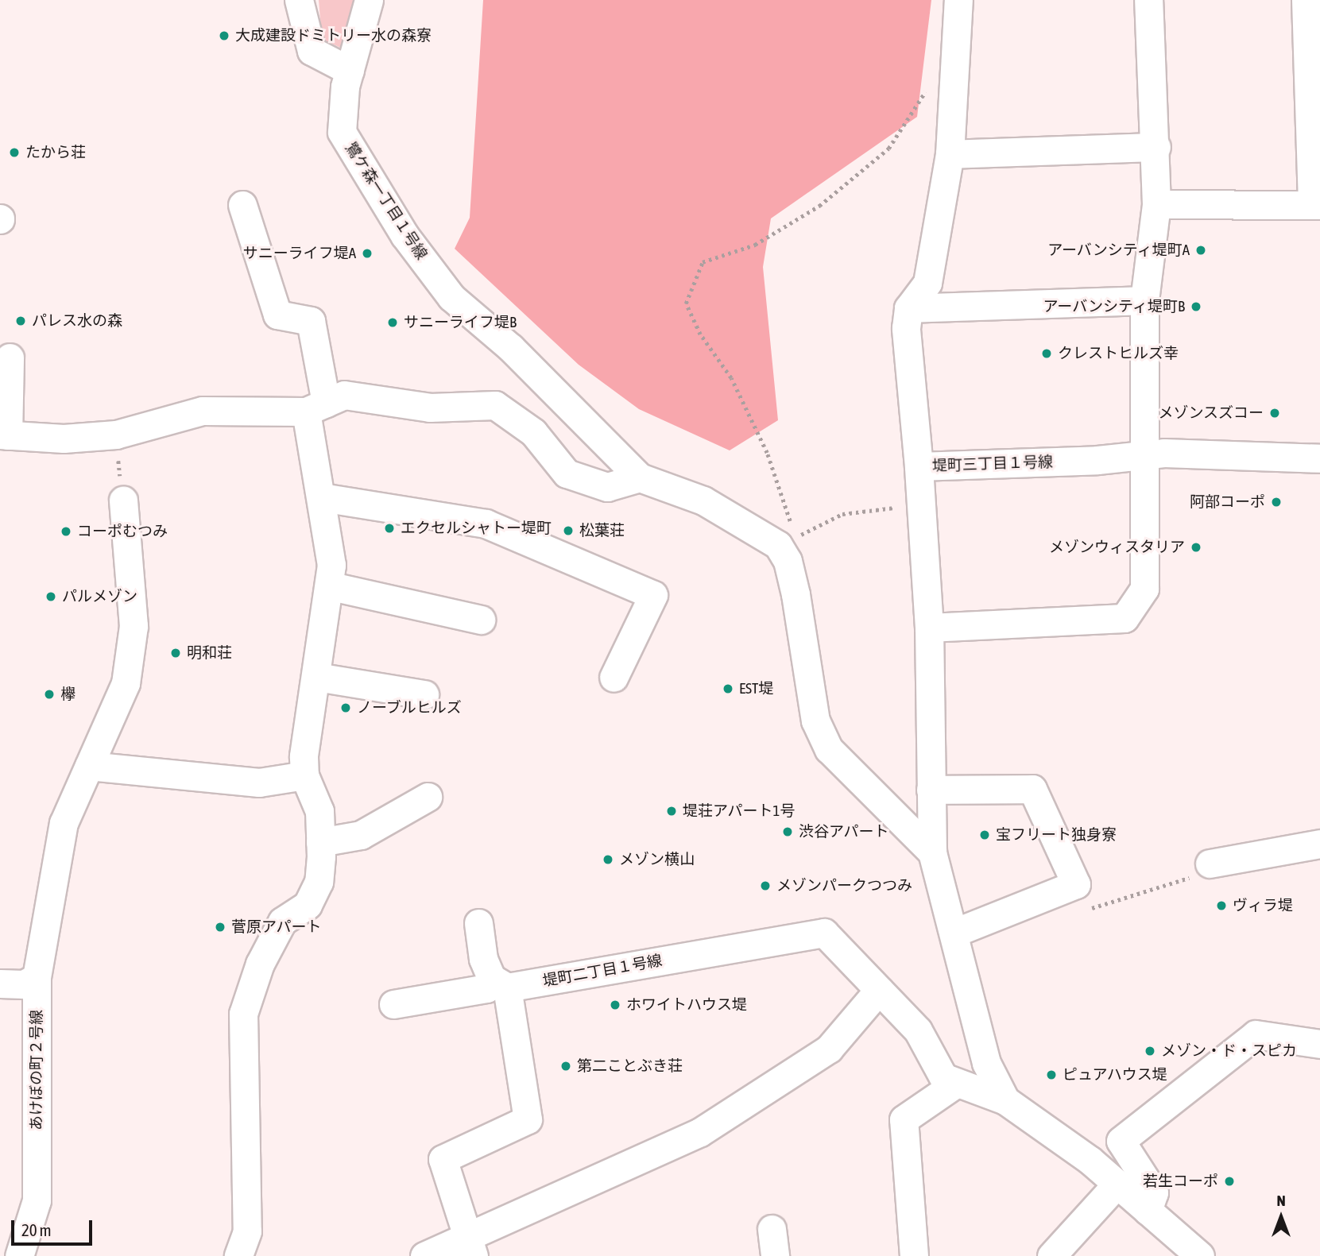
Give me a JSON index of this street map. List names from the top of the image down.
{
  "streets": {
    "street": [
      "鷺ケ森一丁目１号線",
      "堤町三丁目１号線",
      "堤町二丁目１号線",
      "あけぼの町２号線"
    ]
  },
  "places": [
    "大成建設ドミトリー水の森寮",
    "たから荘",
    "アーバンシティ堤町A",
    "サニーライフ堤A",
    "アーバンシティ堤町B",
    "パレス水の森",
    "サニーライフ堤B",
    "クレストヒルズ幸",
    "メゾンスズコー",
    "阿部コーポ",
    "エクセルシャトー堤町",
    "松葉荘",
    "コーポむつみ",
    "メゾンウィスタリア",
    "パルメゾン",
    "明和荘",
    "EST堤",
    "欅",
    "ノーブルヒルズ",
    "堤荘アパート1号",
    "渋谷アパート",
    "宝フリート独身寮",
    "メゾン横山",
    "メゾンパークつつみ",
    "ヴィラ堤",
    "菅原アパート",
    "ホワイトハウス堤",
    "メゾン・ド・スピカ",
    "第二ことぶき荘",
    "ピュアハウス堤",
    "若生コーポ"
  ],
  "scale_bar": "20 m",
  "north": "top"
}
